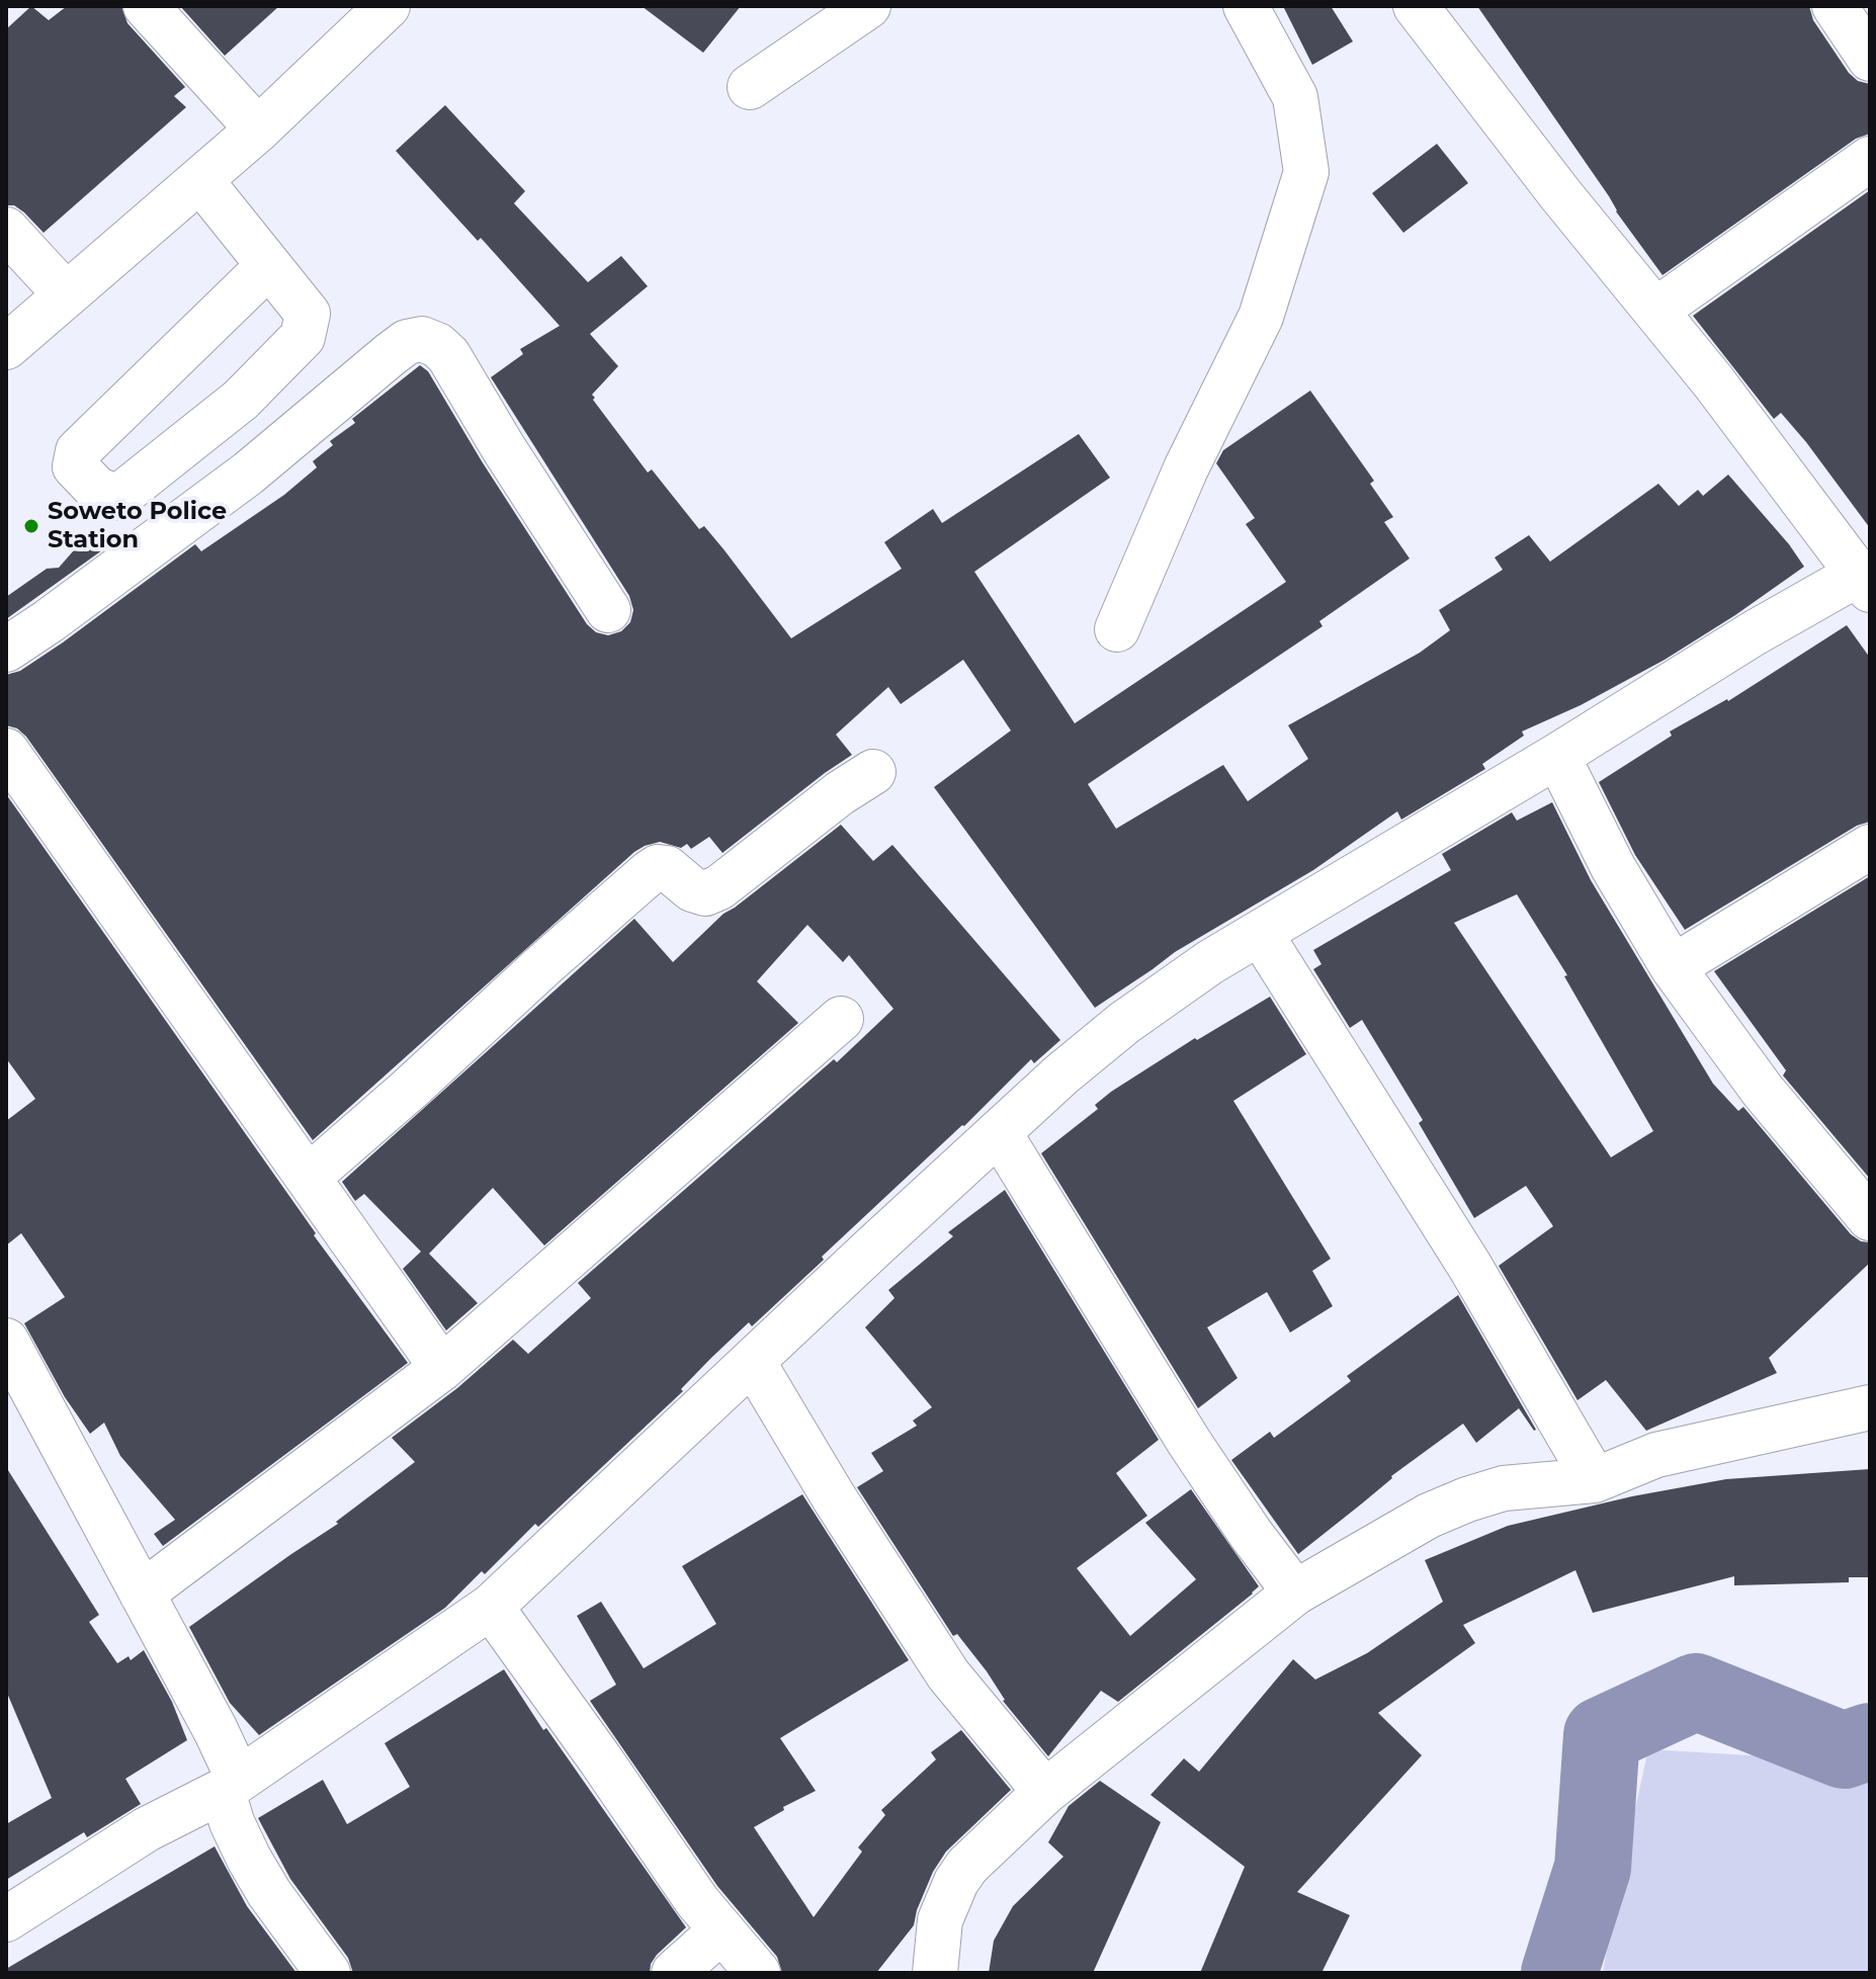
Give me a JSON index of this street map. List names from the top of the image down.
{
  "places": ["Soweto Police Station"]
}
